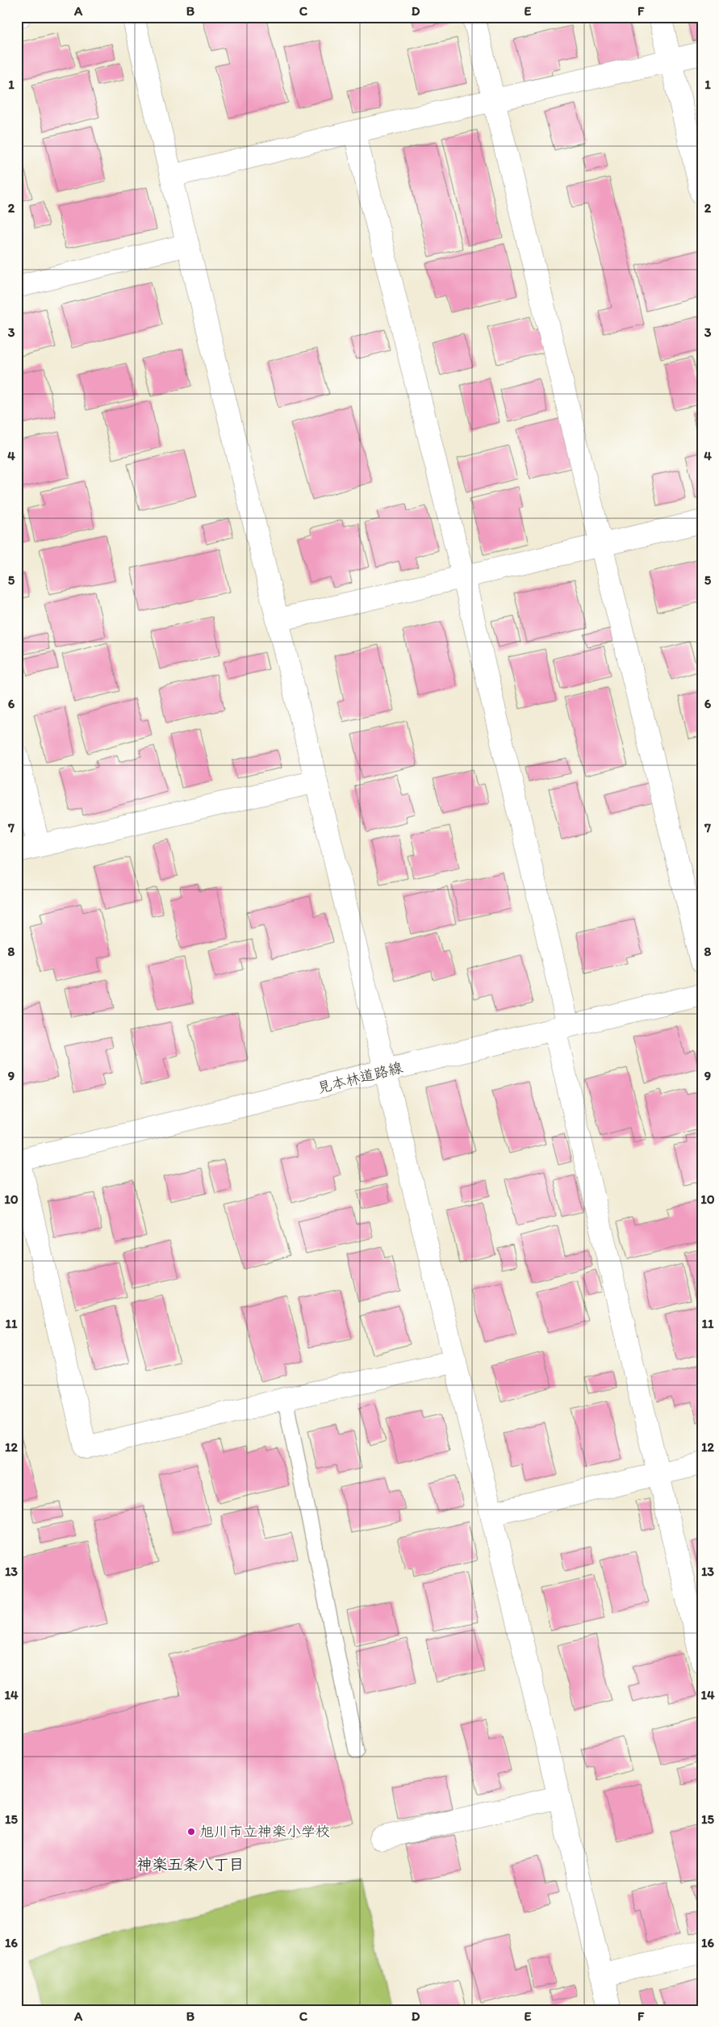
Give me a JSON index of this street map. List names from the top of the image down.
{
  "streets": {
    "street": ["見本林道路線"]
  },
  "districts": ["神楽五条八丁目"],
  "places": ["旭川市立神楽小学校"],
  "grid": {
    "columns": [
      "A",
      "B",
      "C",
      "D",
      "E",
      "F"
    ],
    "rows": [
      "1",
      "2",
      "3",
      "4",
      "5",
      "6",
      "7",
      "8",
      "9",
      "10",
      "11",
      "12",
      "13",
      "14",
      "15",
      "16"
    ]
  }
}
